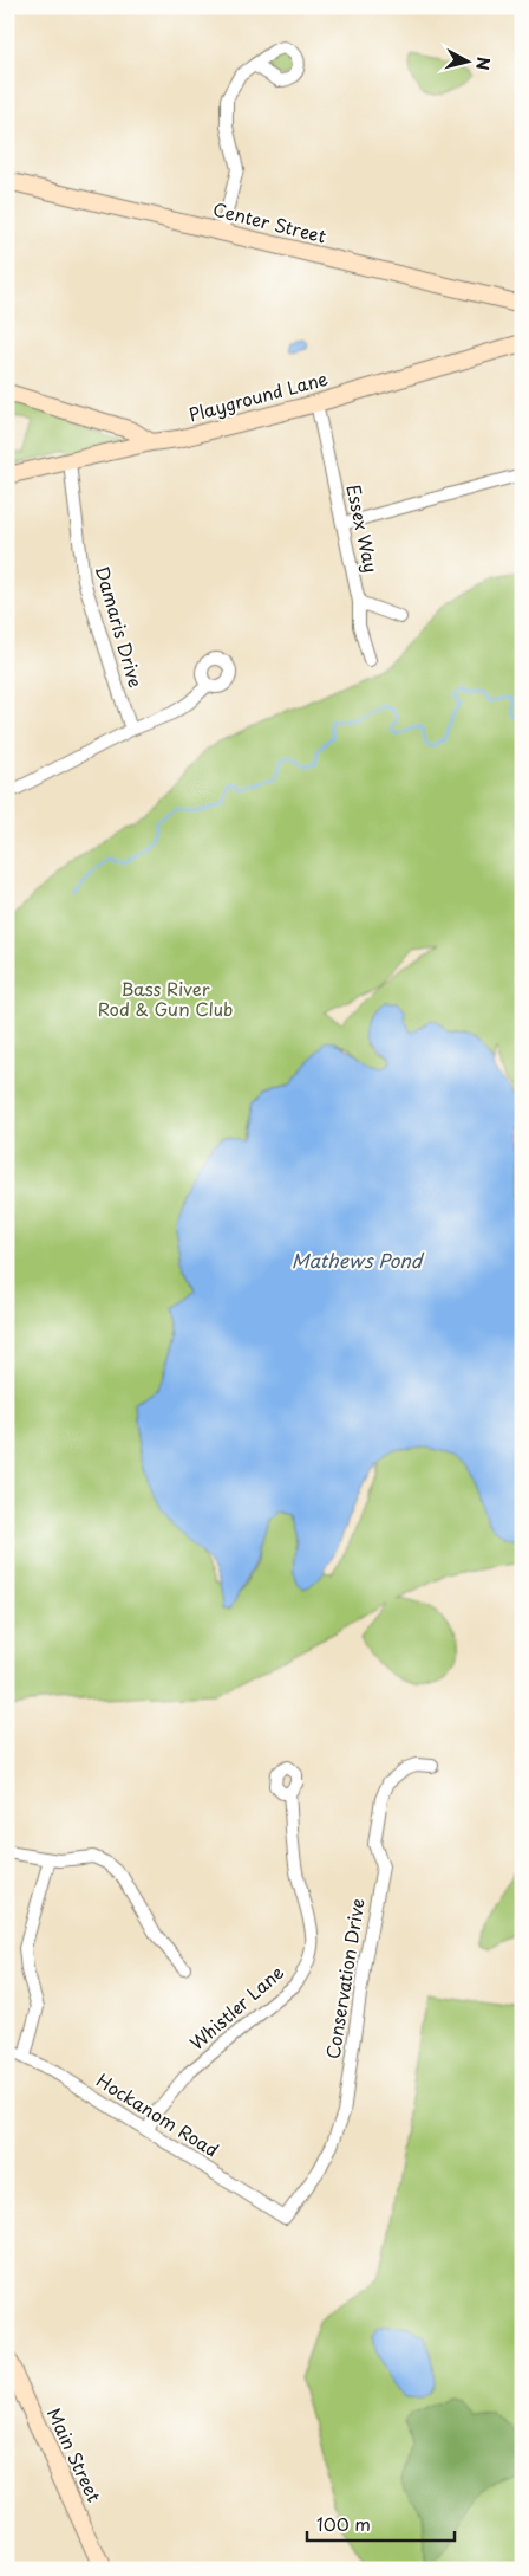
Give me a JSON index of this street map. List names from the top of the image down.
{
  "streets": {
    "street": [
      "Center Street",
      "Playground Lane",
      "Essex Way",
      "Damaris Drive",
      "Conservation Drive",
      "Whistler Lane",
      "Hockanom Road",
      "Main Street"
    ]
  },
  "crossings": [
    ["Playground Lane", "Essex Way"],
    ["Playground Lane", "Damaris Drive"],
    ["Conservation Drive", "Hockanom Road"],
    ["Whistler Lane", "Hockanom Road"]
  ],
  "water": ["Mathews Pond"],
  "parks": ["Bass River Rod & Gun Club"],
  "scale_bar": "100 m",
  "north": "right"
}
